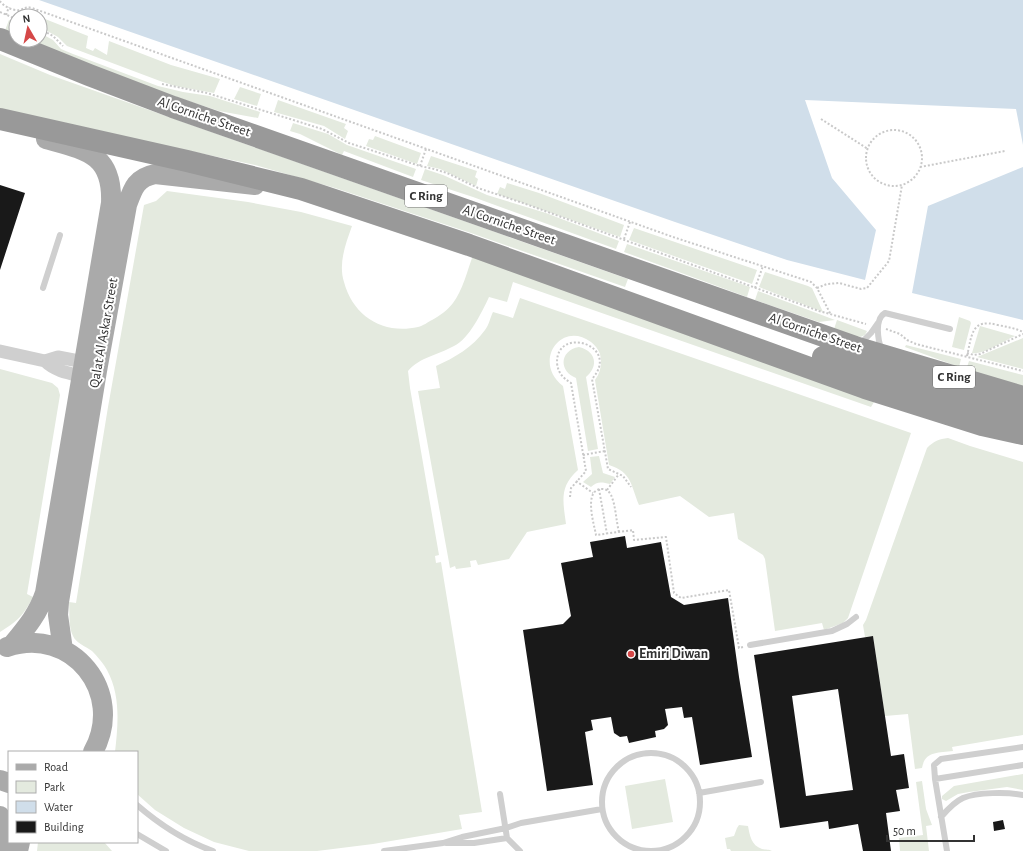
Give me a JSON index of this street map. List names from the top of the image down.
{
  "streets": {
    "highway": ["Al Corniche Street", "C Ring"],
    "main road": ["Qalat Al Askar Street"]
  },
  "crossings": [
    ["C Ring", "Qalat Al Askar Street"]
  ],
  "places": ["Emiri Diwan"],
  "legend": [
    "Road",
    "Park",
    "Water",
    "Building"
  ],
  "scale_bar": "50 m",
  "north": "top"
}
